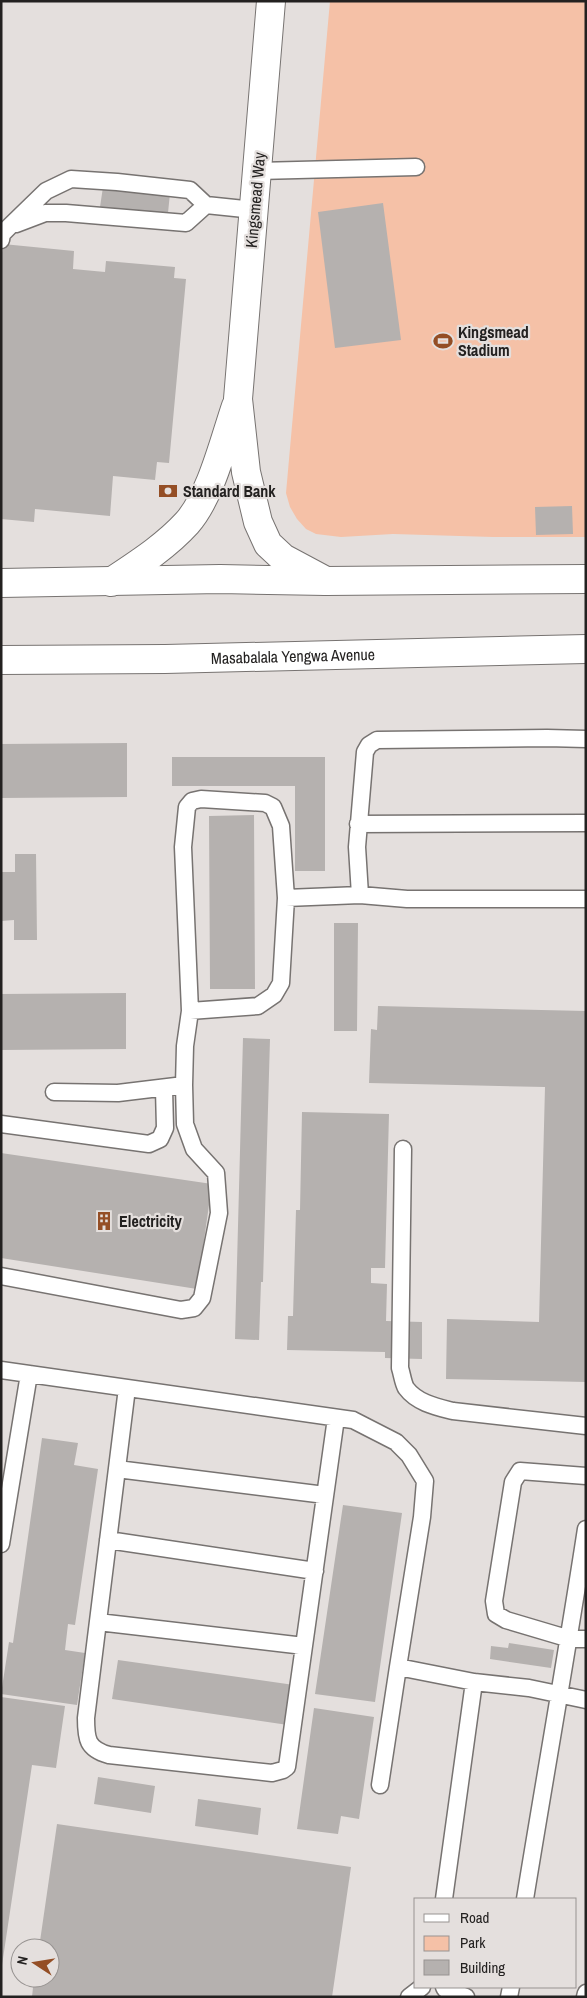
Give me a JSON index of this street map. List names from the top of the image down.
{
  "streets": {
    "main road": ["Kingsmead Way", "Masabalala Yengwa Avenue"]
  },
  "places": {
    "sports": ["Kingsmead Stadium"],
    "bank": ["Standard Bank"],
    "building": ["Electricity"]
  },
  "legend": ["Road", "Park", "Building"],
  "north": "left"
}
